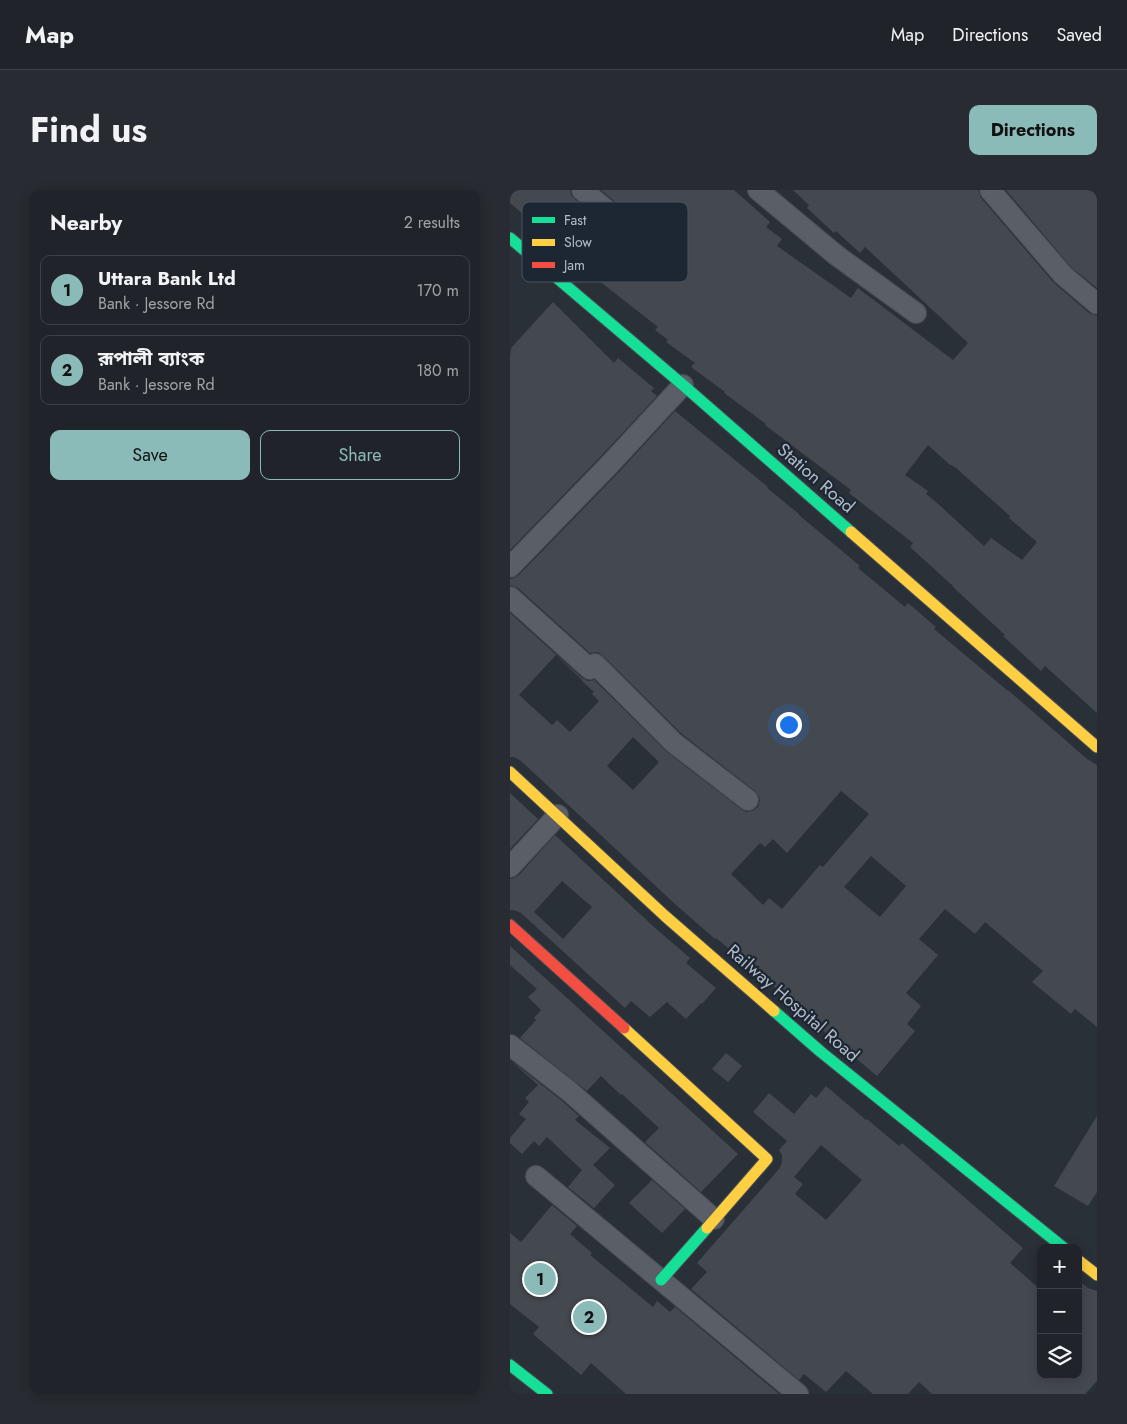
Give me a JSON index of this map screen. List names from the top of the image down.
{
  "streets": {
    "main road": ["Station Road", "Railway Hospital Road"]
  },
  "legend": ["Fast", "Slow", "Jam"],
  "page": {
    "header": "Map",
    "nav": ["Map", "Directions", "Saved"],
    "title": "Find us",
    "buttons": [
      "Directions",
      ["Save", "Share"]
    ],
    "heading": ["Nearby", "2 results"],
    "list": [
      {
        "mark": "1",
        "name": "Uttara Bank Ltd",
        "note": "Bank · Jessore Rd",
        "value": "170 m"
      },
      {
        "mark": "2",
        "name": "রূপালী ব্যাংক",
        "note": "Bank · Jessore Rd",
        "value": "180 m"
      }
    ],
    "map_buttons": ["+", "−"],
    "pins": ["1", "2"]
  }
}
